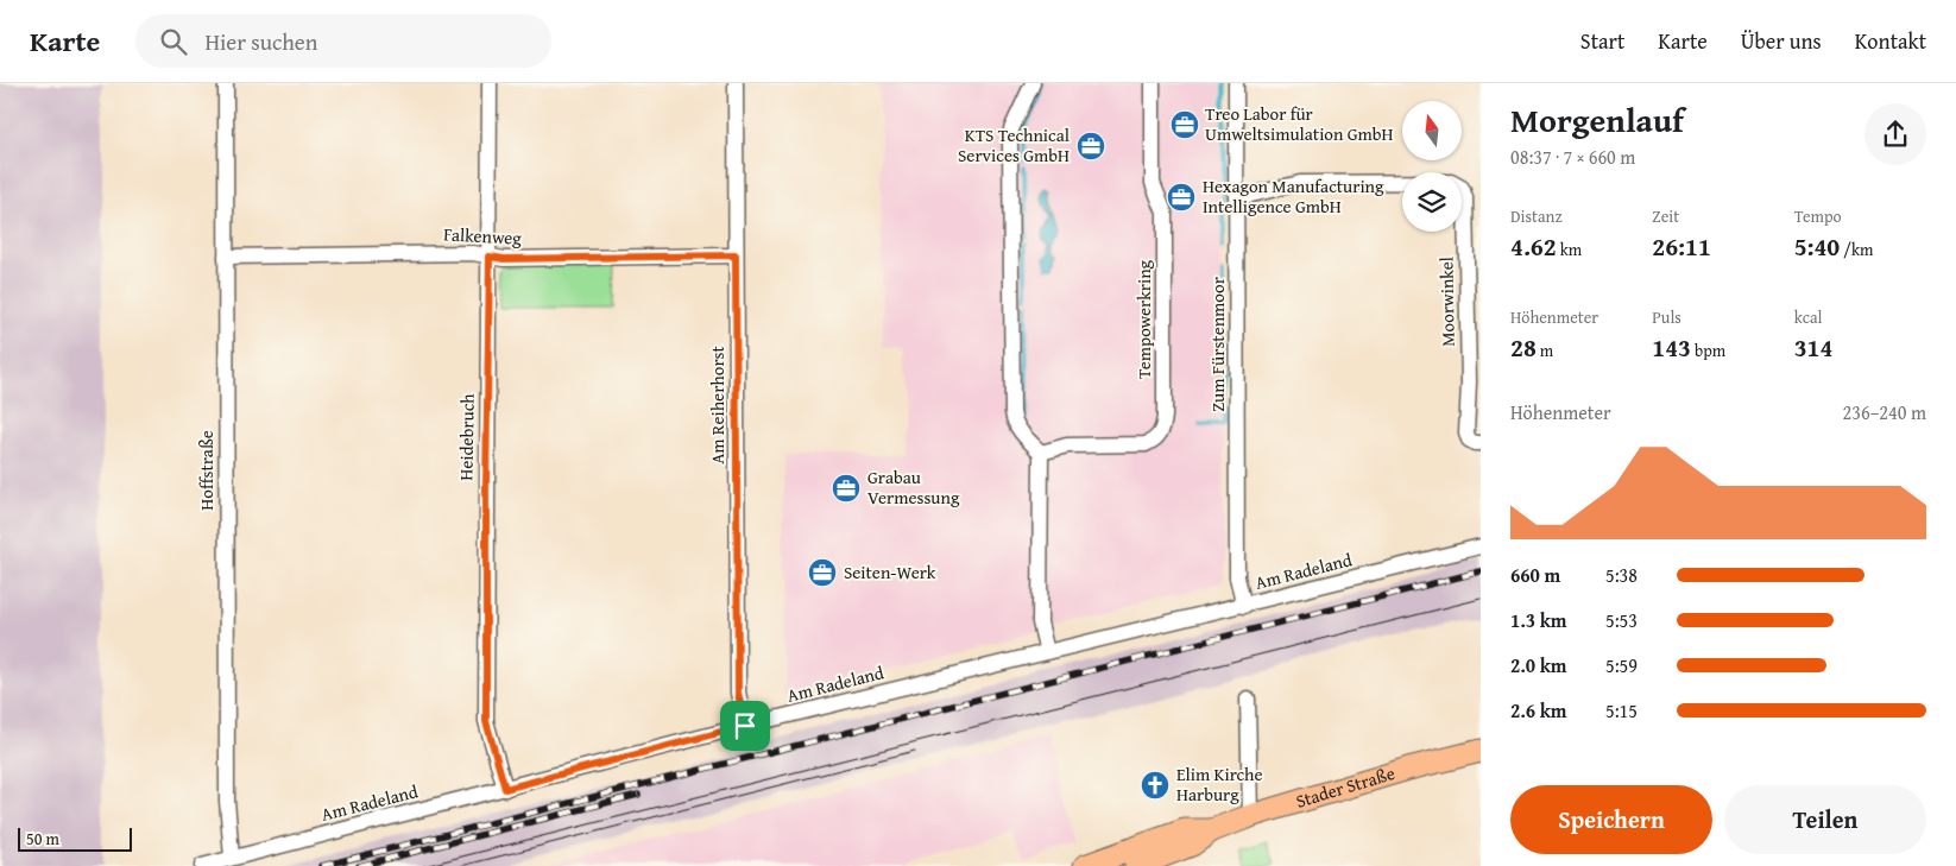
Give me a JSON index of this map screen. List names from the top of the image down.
{
  "streets": {
    "main road": ["Stader Straße"],
    "street": [
      "Falkenweg",
      "Moorwinkel",
      "Tempowerkring",
      "Zum Fürstenmoor",
      "Am Reiherhorst",
      "Heidebruch",
      "Hoffstraße",
      "Am Radeland"
    ]
  },
  "crossings": [
    ["Falkenweg", "Am Reiherhorst"],
    ["Falkenweg", "Heidebruch"],
    ["Falkenweg", "Hoffstraße"],
    ["Moorwinkel", "Zum Fürstenmoor"],
    ["Zum Fürstenmoor", "Am Radeland"],
    ["Am Reiherhorst", "Am Radeland"],
    ["Heidebruch", "Am Radeland"],
    ["Hoffstraße", "Am Radeland"]
  ],
  "places": {
    "office": [
      "Treo Labor für Umweltsimulation GmbH",
      "KTS Technical Services GmbH",
      "Hexagon Manufacturing Intelligence GmbH",
      "Grabau Vermessung",
      "Seiten-Werk"
    ],
    "church": ["Elim Kirche Harburg"]
  },
  "scale_bar": "50 m",
  "north": "top",
  "page": {
    "header": "Karte",
    "search": "Hier suchen",
    "nav": [
      "Start",
      "Karte",
      "Über uns",
      "Kontakt"
    ],
    "heading": ["Morgenlauf", "08:37 · 7 × 660 m"],
    "stats": [
      ["Distanz", "4.62 km"],
      ["Zeit", "26:11"],
      ["Tempo", "5:40 /km"],
      ["Höhenmeter", "28 m"],
      ["Puls", "143 bpm"],
      ["kcal", "314"]
    ],
    "chart": ["Höhenmeter", "236–240 m"],
    "list": [
      {
        "name": "660 m",
        "note": "5:38"
      },
      {
        "name": "1.3 km",
        "note": "5:53"
      },
      {
        "name": "2.0 km",
        "note": "5:59"
      },
      {
        "name": "2.6 km",
        "note": "5:15"
      }
    ],
    "buttons": ["Speichern", "Teilen"],
    "scale": "50 m"
  }
}
